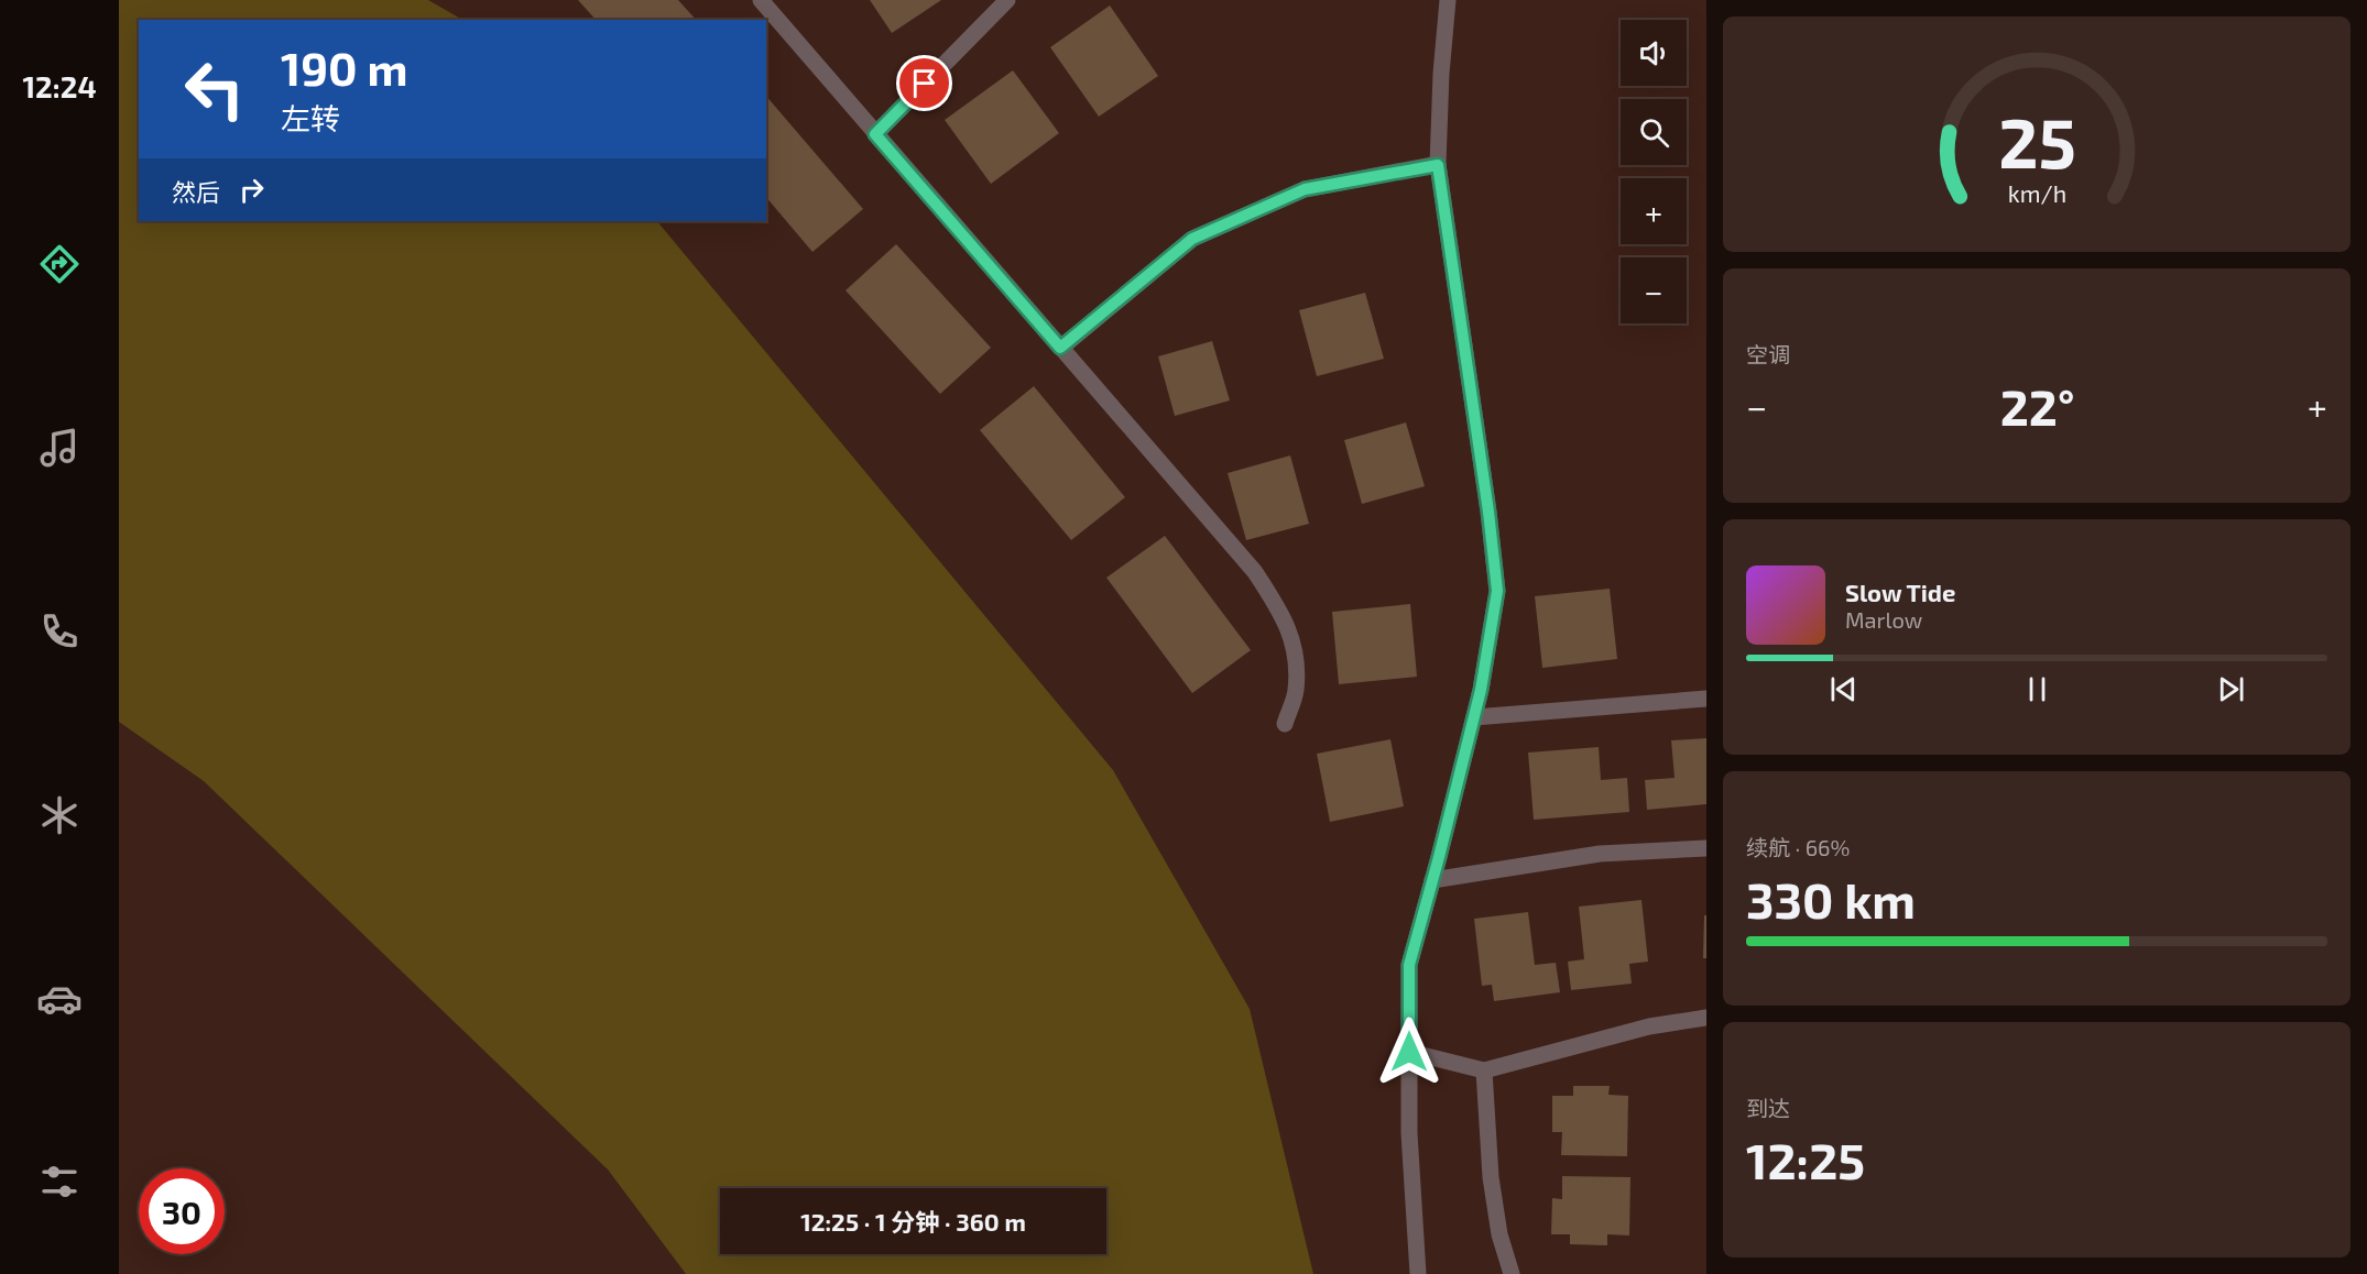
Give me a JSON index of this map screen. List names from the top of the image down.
{
  "page": {
    "tabs": "12:24",
    "map_buttons": ["+", "−"],
    "turn": ["190 m", "左转"],
    "then": "然后",
    "tile": [
      "空调",
      ["续航 · 66%", "330 km"],
      ["到达", "12:25"]
    ],
    "heat": ["−", "22°", "+"],
    "song": ["Slow Tide", "Marlow"],
    "limit": "30",
    "trip": "12:25 · 1 分钟 · 360 m",
    "gauge": ["25", "km/h"]
  }
}
